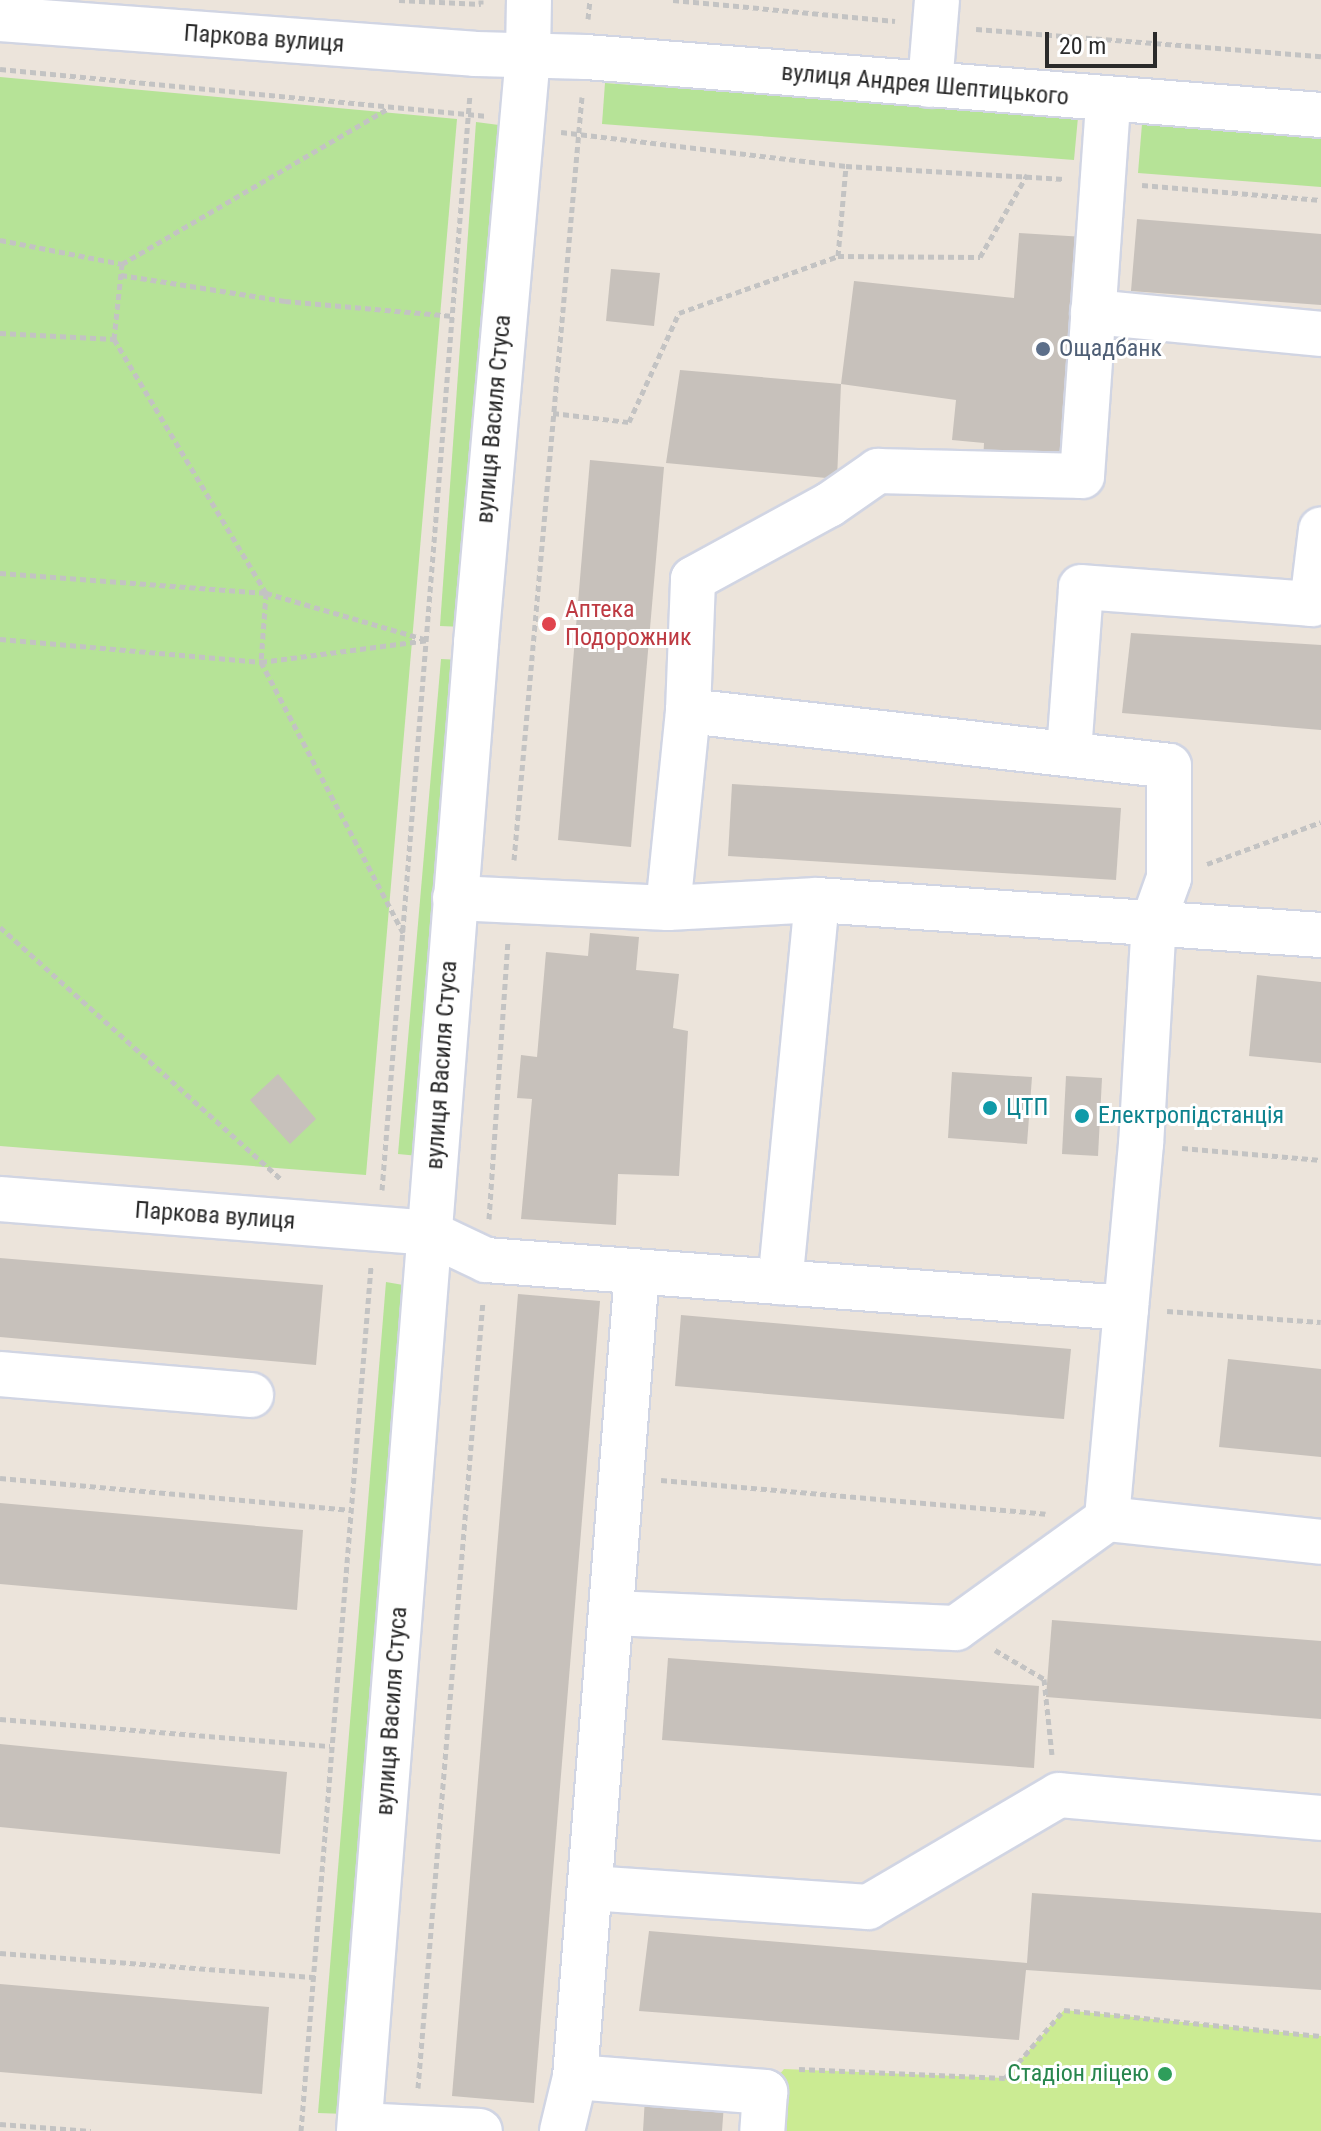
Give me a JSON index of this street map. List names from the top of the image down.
{
  "streets": {
    "street": ["Паркова вулиця", "вулиця Андрея Шептицького", "вулиця Василя Стуса"]
  },
  "crossings": [
    ["Паркова вулиця", "вулиця Андрея Шептицького"],
    ["Паркова вулиця", "вулиця Василя Стуса"],
    ["вулиця Андрея Шептицького", "вулиця Василя Стуса"]
  ],
  "places": [
    "Ощадбанк",
    "Аптека Подорожник",
    "ЦТП",
    "Електропідстанція",
    "Стадіон ліцею"
  ],
  "scale_bar": "20 m"
}
